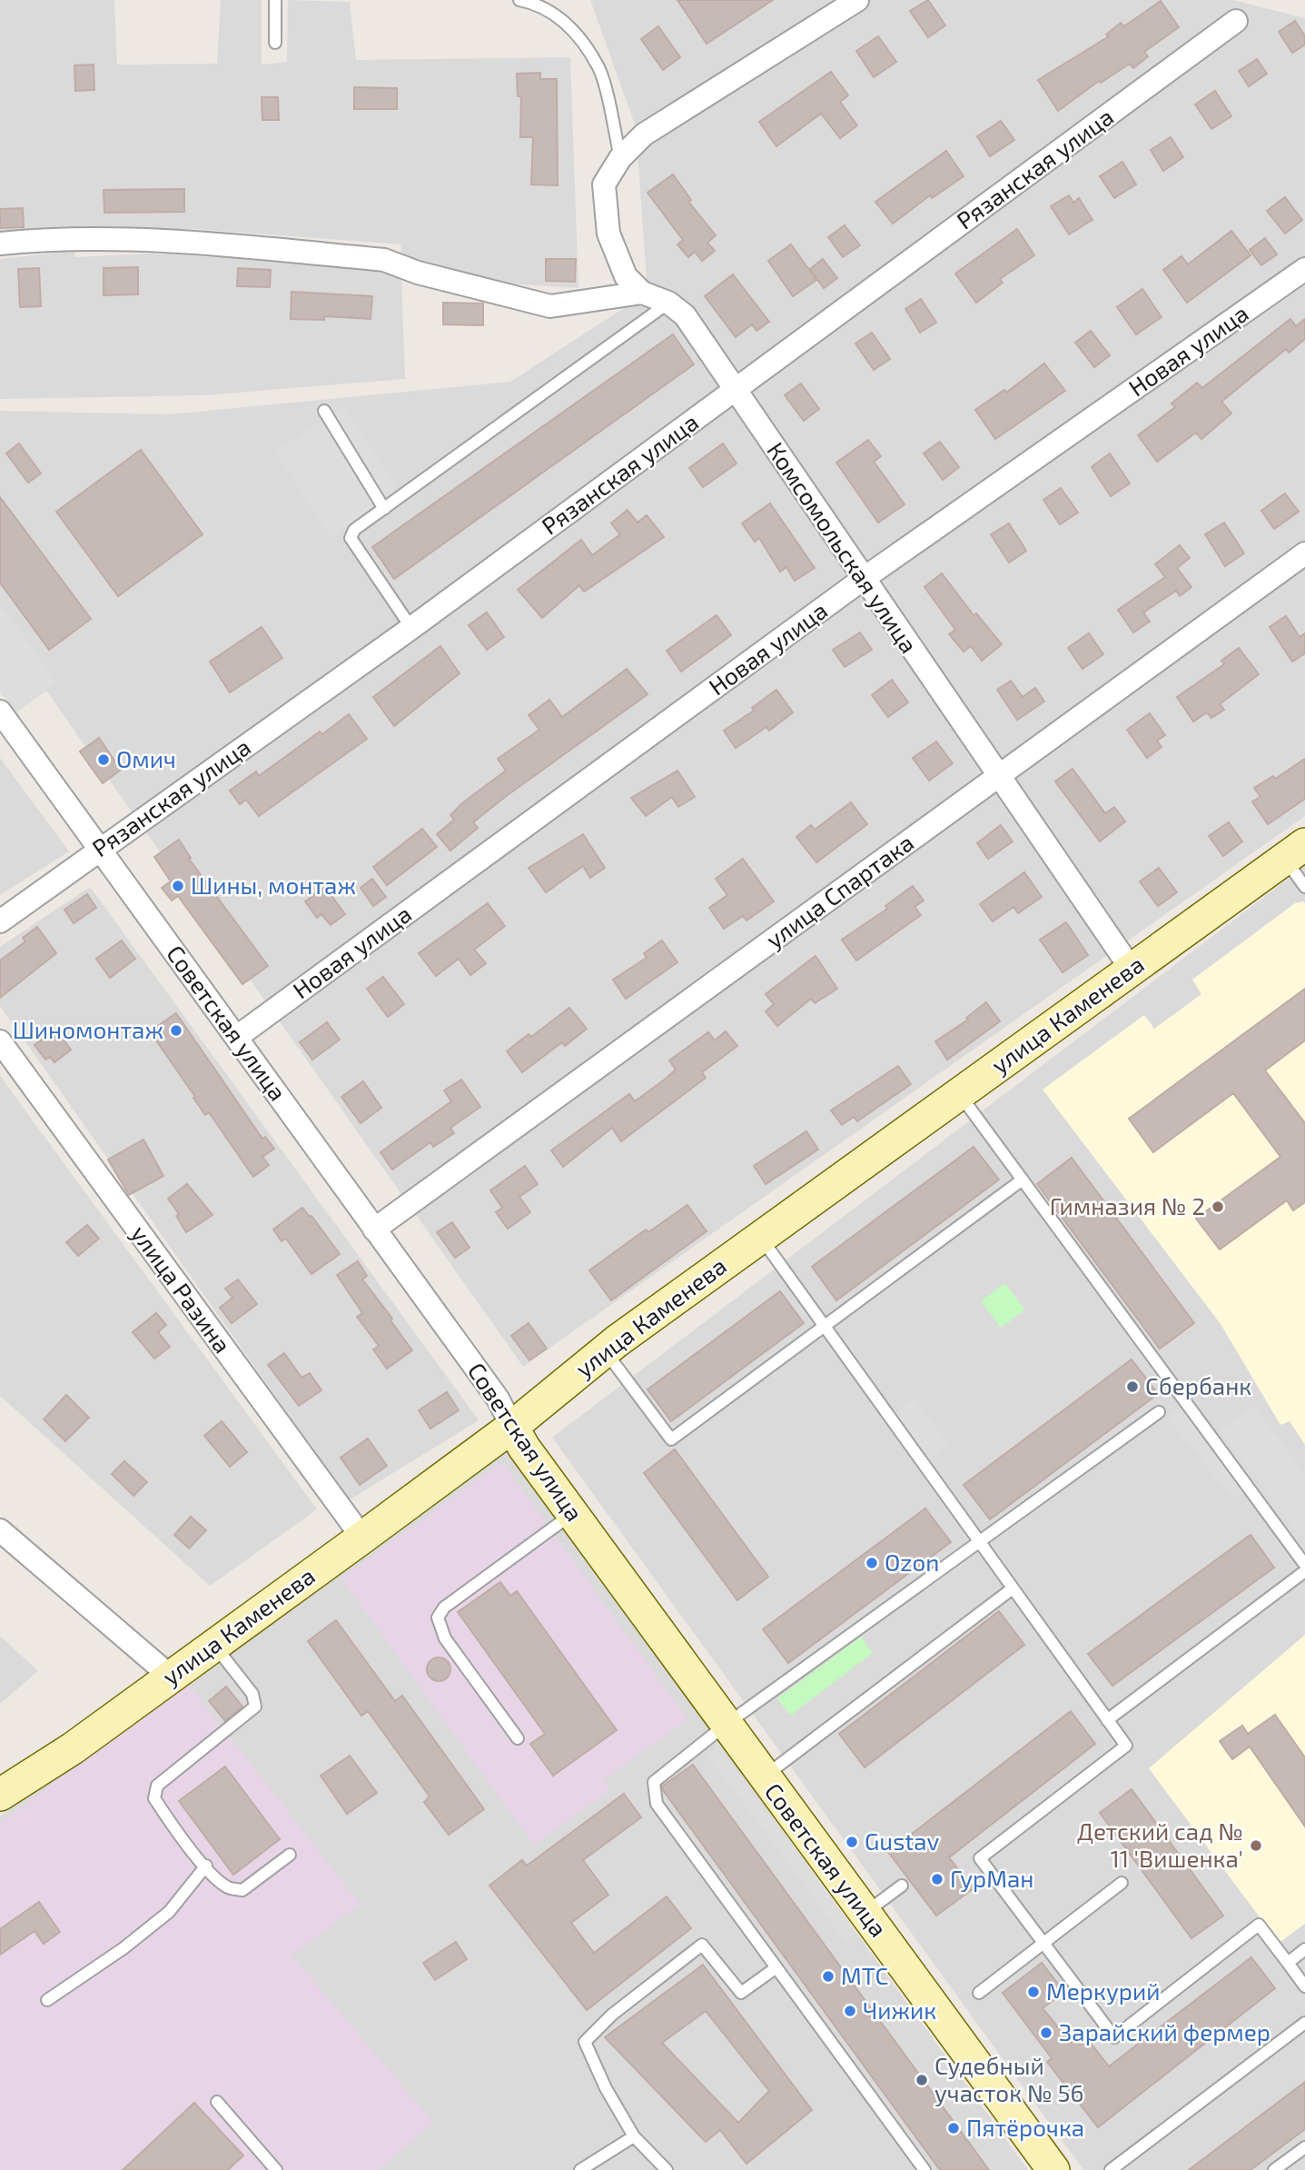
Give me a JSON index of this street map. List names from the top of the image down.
{
  "streets": {
    "main road": ["улица Каменева", "Советская улица"],
    "street": [
      "Рязанская улица",
      "Новая улица",
      "Комсомольская улица",
      "улица Спартака",
      "улица Разина"
    ]
  },
  "crossings": [
    ["Рязанская улица", "Комсомольская улица"],
    ["Рязанская улица", "Советская улица"],
    ["Новая улица", "Комсомольская улица"],
    ["Новая улица", "Советская улица"],
    ["Комсомольская улица", "улица Спартака"],
    ["Комсомольская улица", "улица Каменева"],
    ["улица Спартака", "Советская улица"],
    ["улица Каменева", "Советская улица"],
    ["улица Каменева", "улица Разина"]
  ],
  "places": [
    "Омич",
    "Шины, монтаж",
    "Шиномонтаж",
    "Гимназия № 2",
    "Сбербанк",
    "Ozon",
    "Gustav",
    "Детский сад № 11 'Вишенка'",
    "ГурМан",
    "МТС",
    "Меркурий",
    "Чижик",
    "Зарайский фермер",
    "Судебный участок № 56",
    "Пятёрочка"
  ]
}
